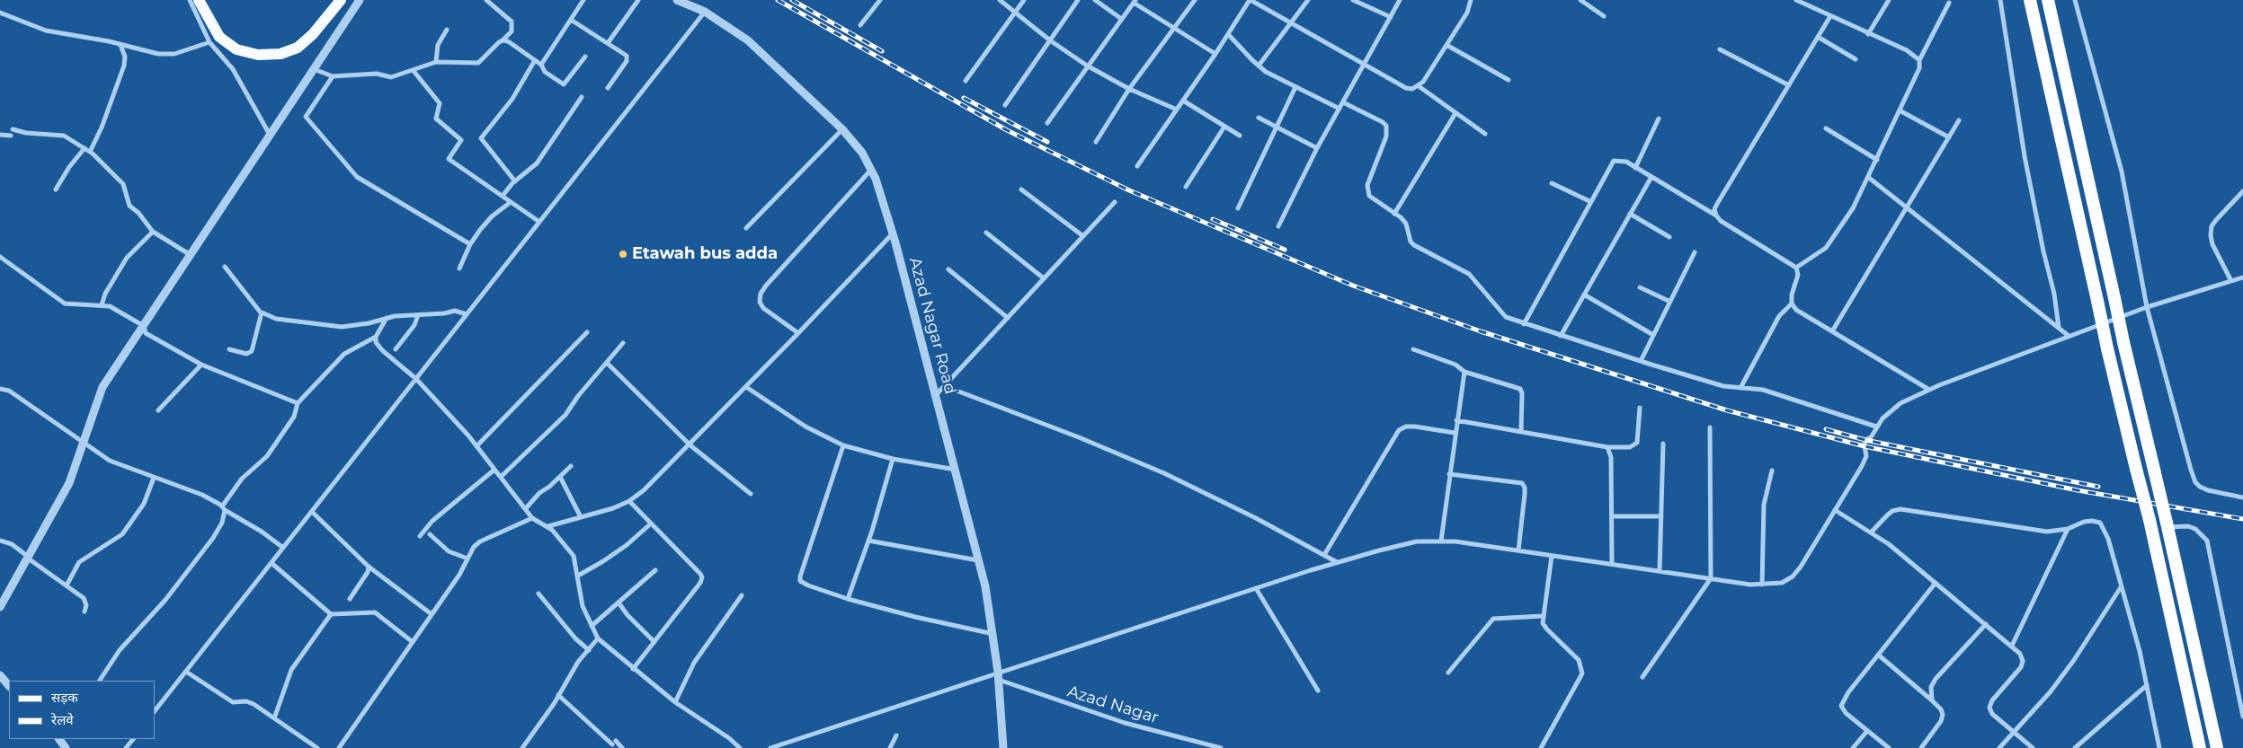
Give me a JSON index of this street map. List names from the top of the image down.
{
  "streets": {
    "street": ["Azad Nagar Road", "Azad Nagar"]
  },
  "crossings": [
    ["Azad Nagar Road", "Azad Nagar"]
  ],
  "places": ["Etawah bus adda"],
  "legend": ["सड़क", "रेलवे"]
}
